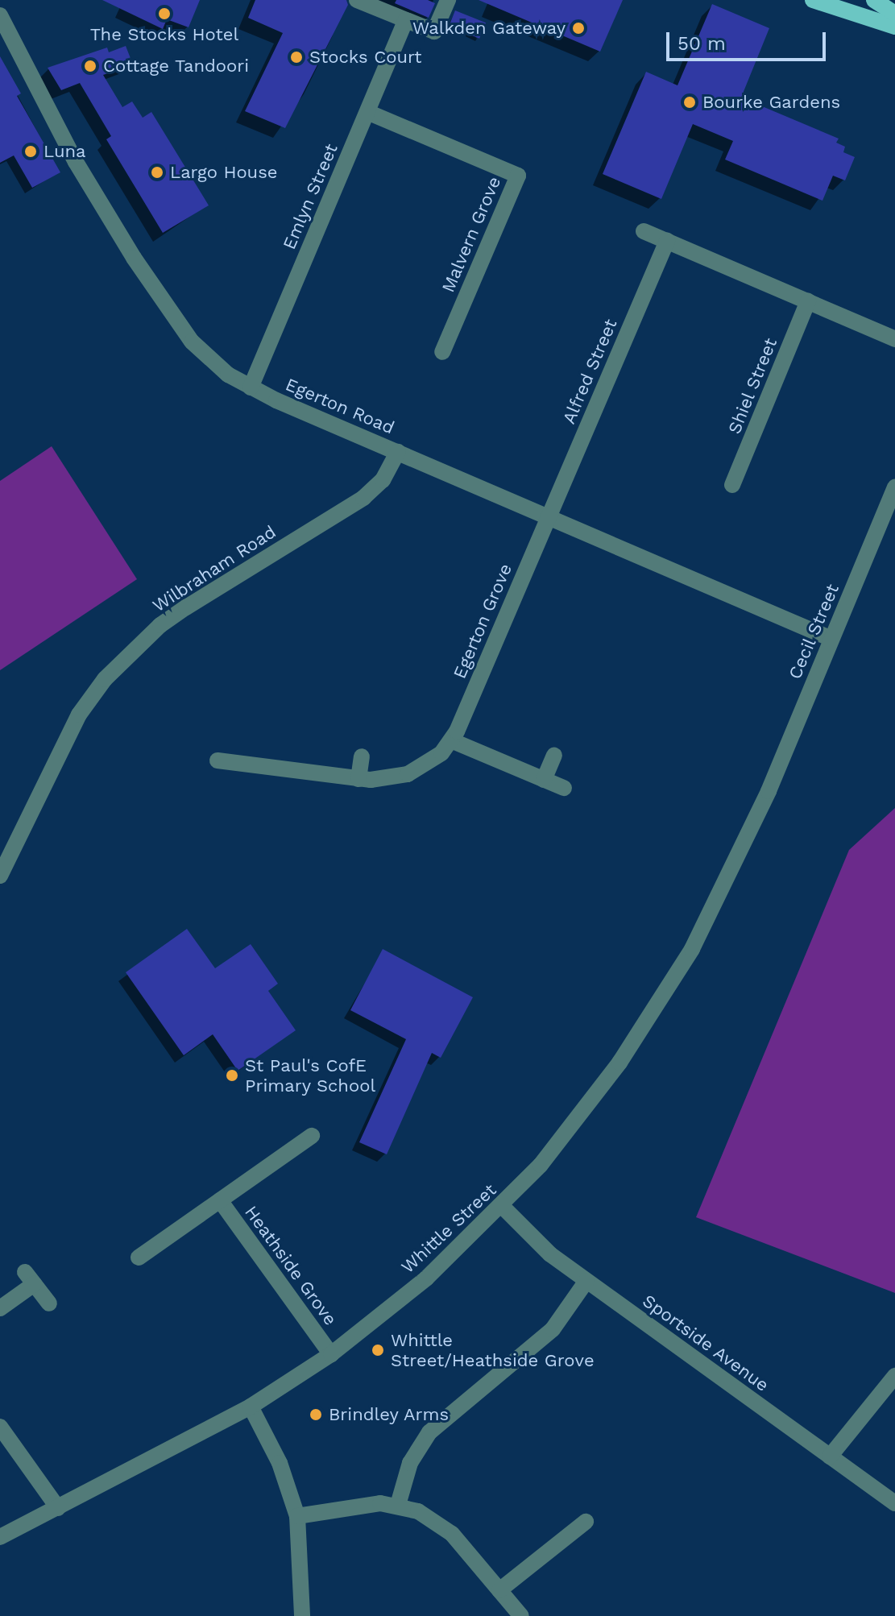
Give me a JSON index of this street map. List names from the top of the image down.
{
  "streets": {
    "street": [
      "Emlyn Street",
      "Malvern Grove",
      "Alfred Street",
      "Shiel Street",
      "Egerton Road",
      "Wilbraham Road",
      "Egerton Grove",
      "Cecil Street",
      "Whittle Street",
      "Heathside Grove",
      "Sportside Avenue"
    ]
  },
  "crossings": [
    ["Emlyn Street", "Malvern Grove"],
    ["Emlyn Street", "Egerton Road"],
    ["Alfred Street", "Egerton Road"],
    ["Alfred Street", "Egerton Grove"],
    ["Egerton Road", "Wilbraham Road"],
    ["Egerton Road", "Egerton Grove"],
    ["Egerton Road", "Cecil Street"],
    ["Cecil Street", "Whittle Street"],
    ["Whittle Street", "Heathside Grove"],
    ["Whittle Street", "Sportside Avenue"]
  ],
  "places": [
    "The Stocks Hotel",
    "Walkden Gateway",
    "Stocks Court",
    "Cottage Tandoori",
    "Bourke Gardens",
    "Luna",
    "Largo House",
    "St Paul's CofE Primary School",
    "Whittle Street/Heathside Grove",
    "Brindley Arms"
  ],
  "scale_bar": "50 m"
}
